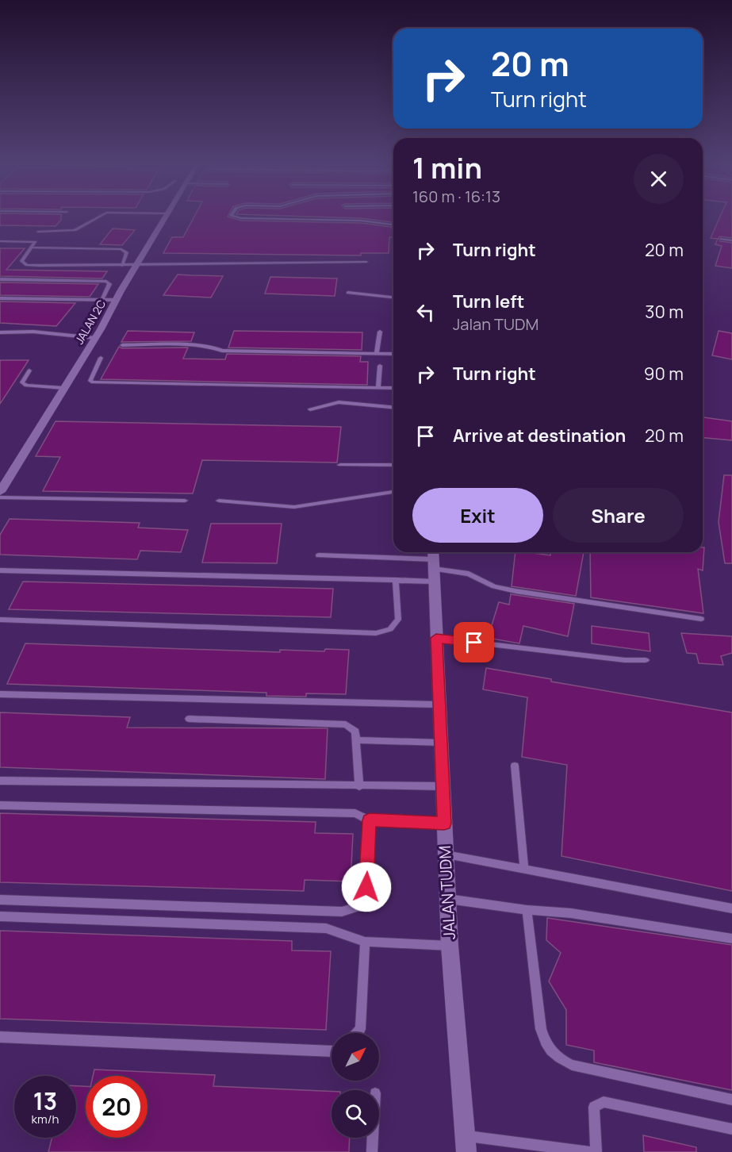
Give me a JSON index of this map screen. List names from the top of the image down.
{
  "streets": {
    "street": ["JALAN 2C", "JALAN TUDM"]
  },
  "north": "top right",
  "page": {
    "turn": ["20 m", "Turn right"],
    "heading": ["1 min", "160 m · 16:13"],
    "list": [
      {
        "name": "Turn right",
        "value": "20 m"
      },
      {
        "name": "Turn left",
        "note": "Jalan TUDM",
        "value": "30 m"
      },
      {
        "name": "Turn right",
        "value": "90 m"
      },
      {
        "name": "Arrive at destination",
        "value": "20 m"
      }
    ],
    "buttons": ["Exit", "Share"],
    "speed": "13 km/h",
    "limit": "20"
  }
}
